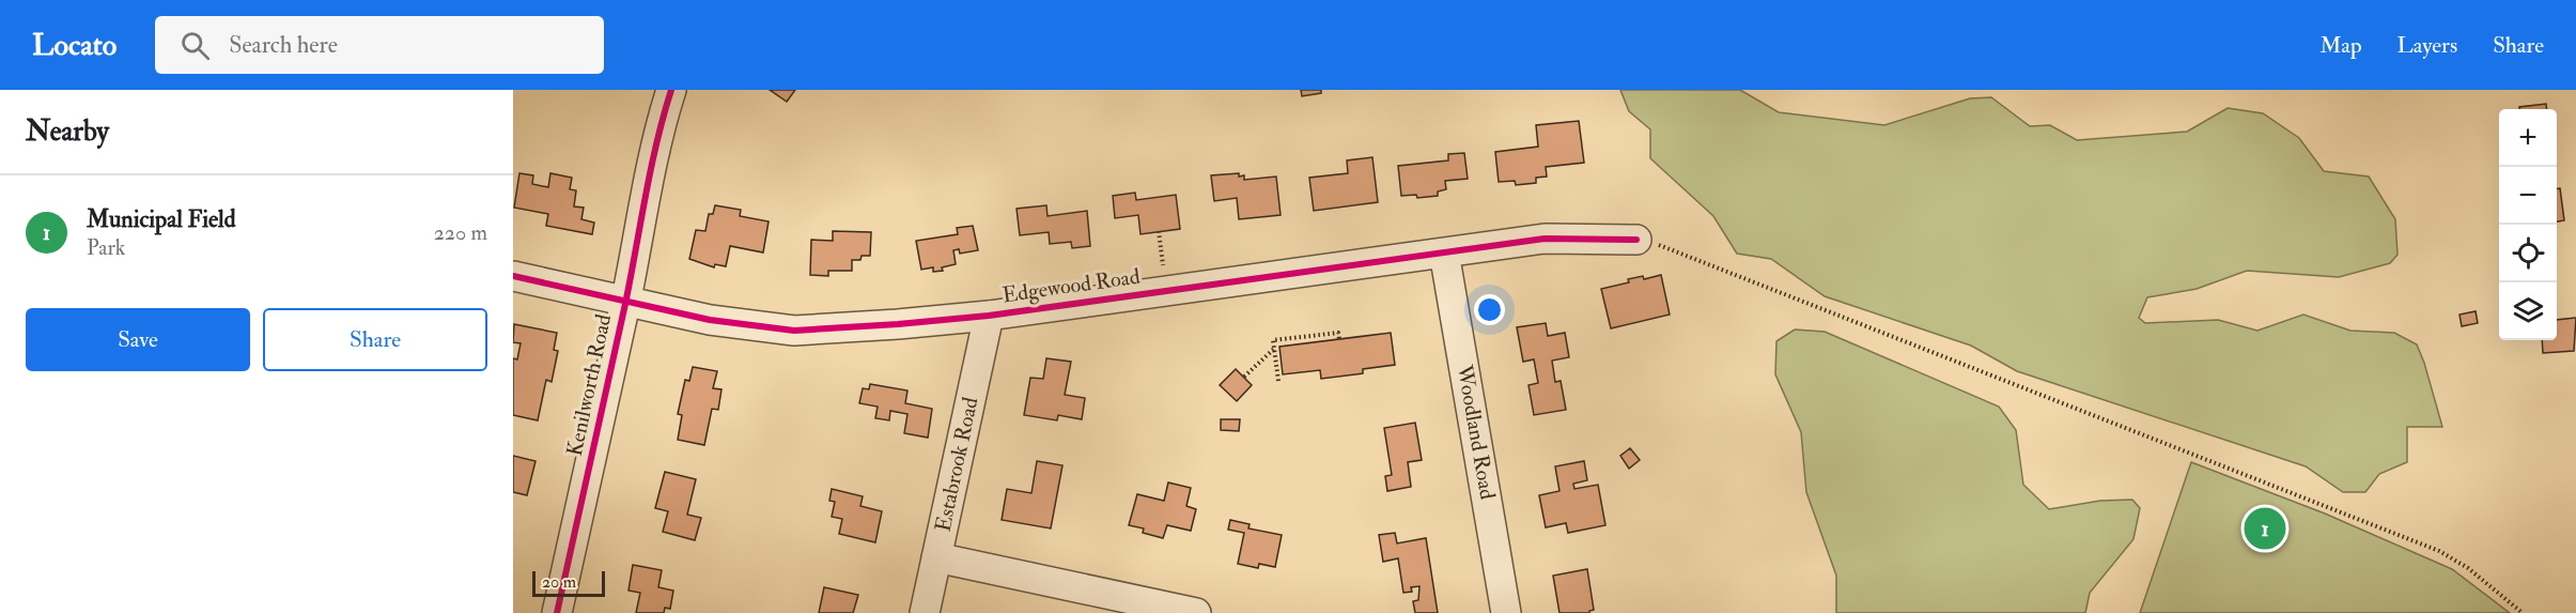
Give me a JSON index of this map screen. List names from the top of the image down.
{
  "streets": {
    "street": [
      "Edgewood Road",
      "Kenilworth Road",
      "Woodland Road",
      "Estabrook Road"
    ]
  },
  "crossings": [
    ["Edgewood Road", "Kenilworth Road"],
    ["Edgewood Road", "Woodland Road"],
    ["Edgewood Road", "Estabrook Road"]
  ],
  "scale_bar": "20 m",
  "page": {
    "header": "Locato",
    "search": "Search here",
    "nav": ["Map", "Layers", "Share"],
    "heading": "Nearby",
    "map_buttons": ["+", "−"],
    "list": [
      {
        "mark": "1",
        "name": "Municipal Field",
        "note": "Park",
        "value": "220 m"
      }
    ],
    "buttons": ["Save", "Share"],
    "pins": "1",
    "scale": "20 m"
  }
}
